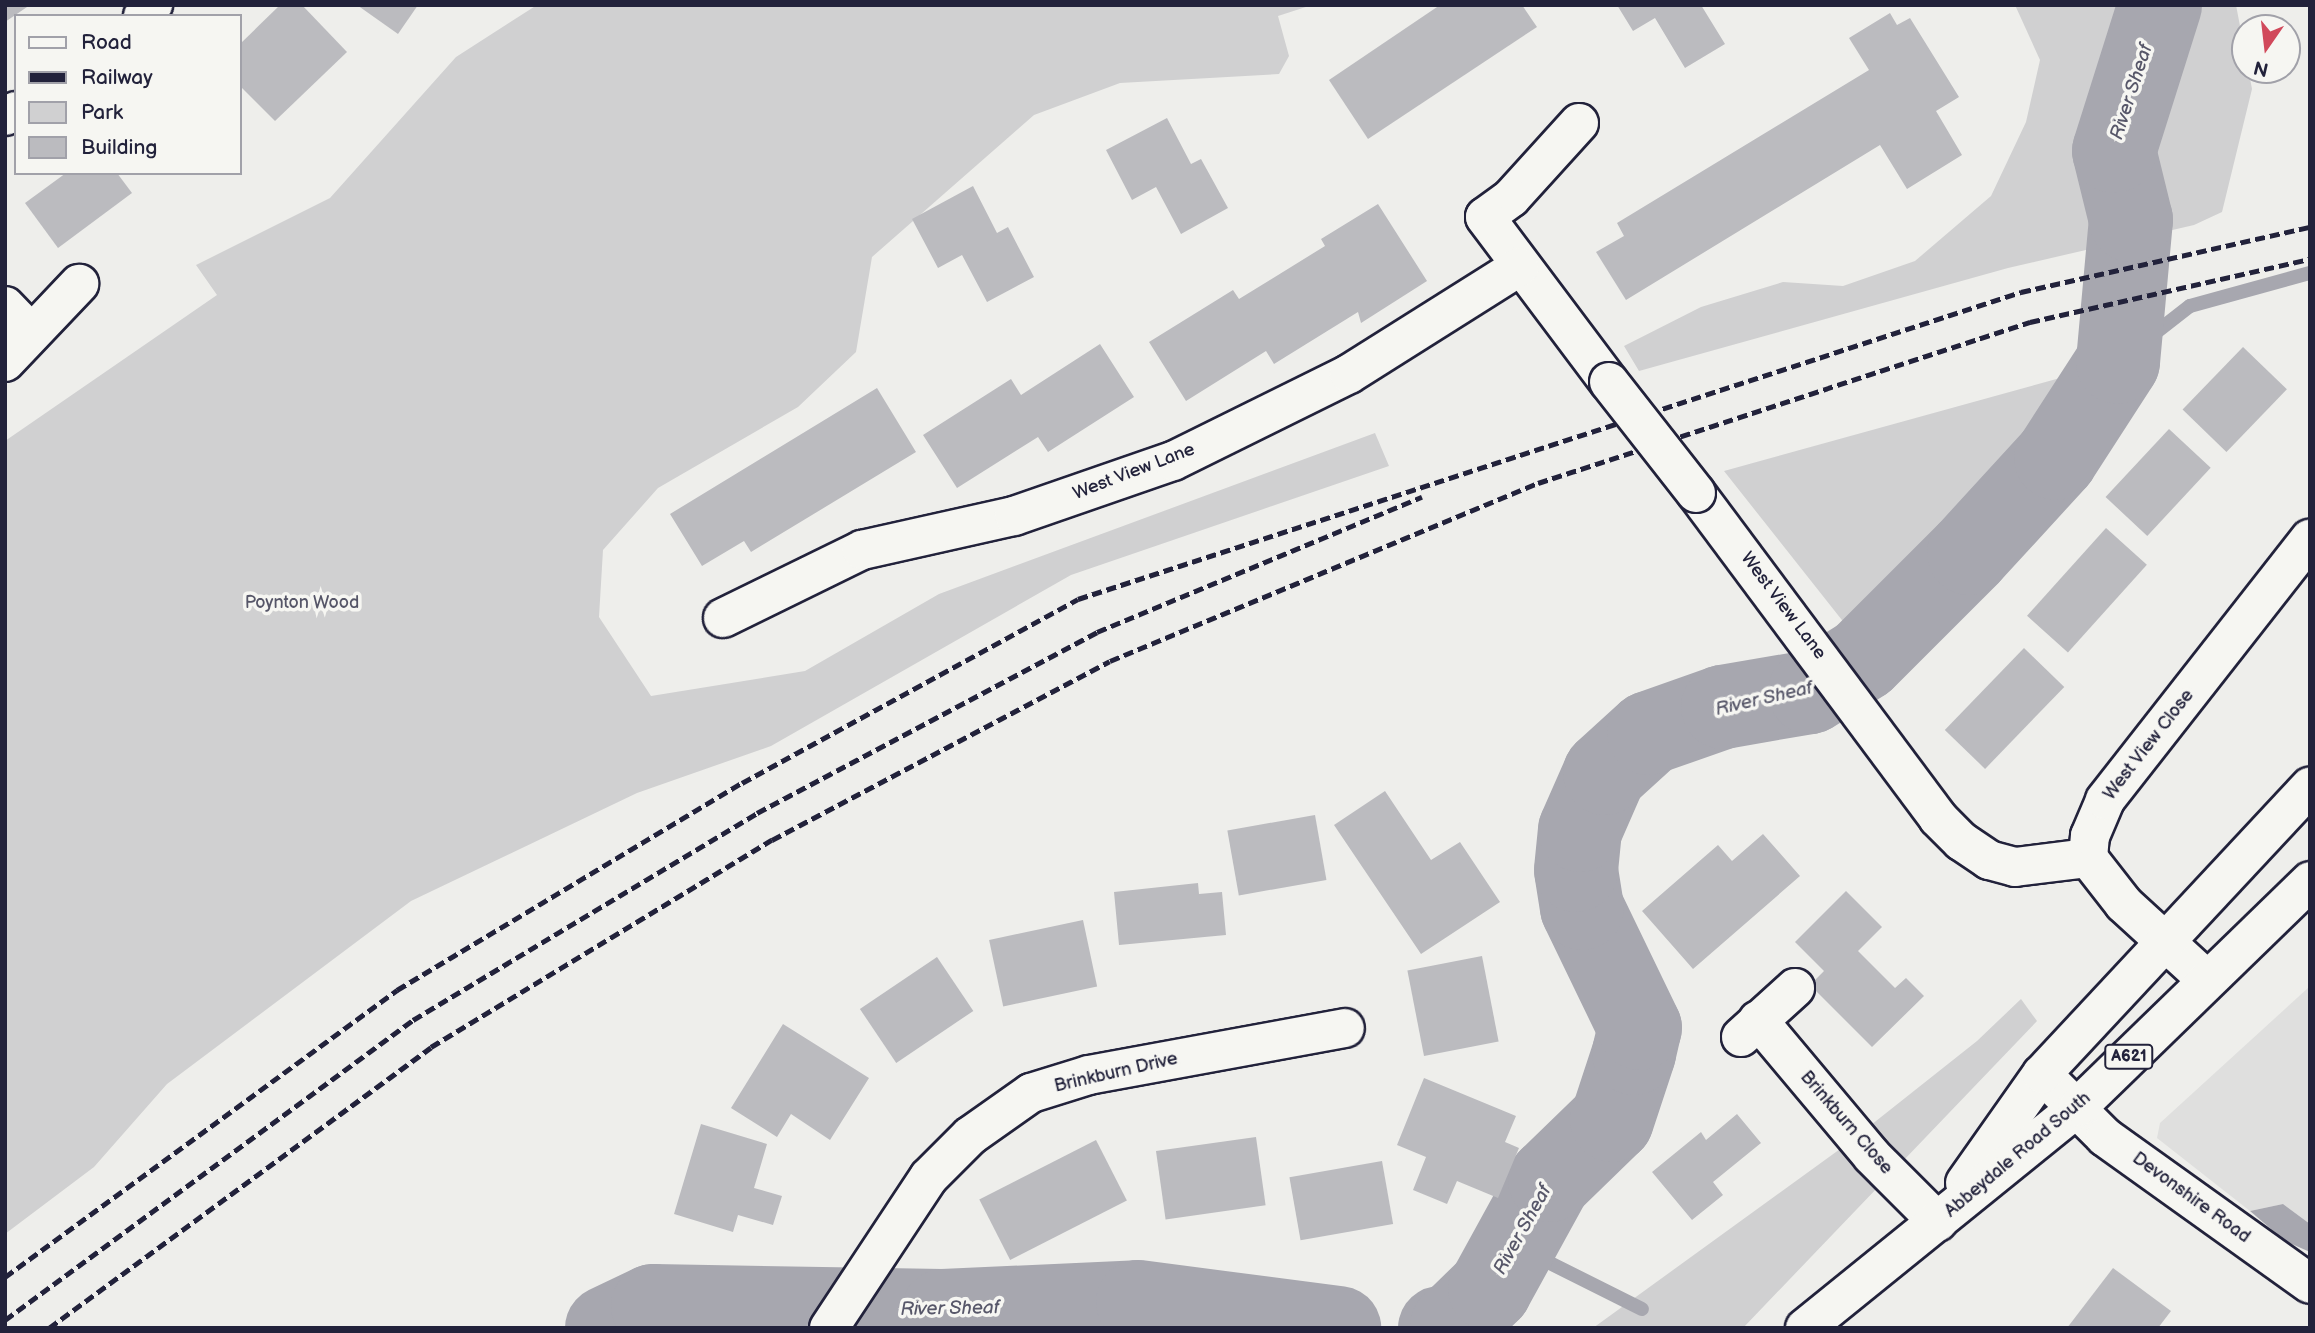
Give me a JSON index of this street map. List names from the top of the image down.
{
  "streets": {
    "street": [
      "West View Lane",
      "West View Close",
      "A621",
      "Brinkburn Drive",
      "Brinkburn Close",
      "Abbeydale Road South",
      "Devonshire Road"
    ]
  },
  "crossings": [
    ["West View Lane", "West View Close"],
    ["A621", "Brinkburn Close"],
    ["A621", "Abbeydale Road South"],
    ["A621", "Devonshire Road"],
    ["Brinkburn Close", "Abbeydale Road South"],
    ["Abbeydale Road South", "Devonshire Road"]
  ],
  "water": ["River Sheaf"],
  "parks": ["Poynton Wood"],
  "legend": [
    "Road",
    "Railway",
    "Park",
    "Building"
  ],
  "north": "bottom"
}
